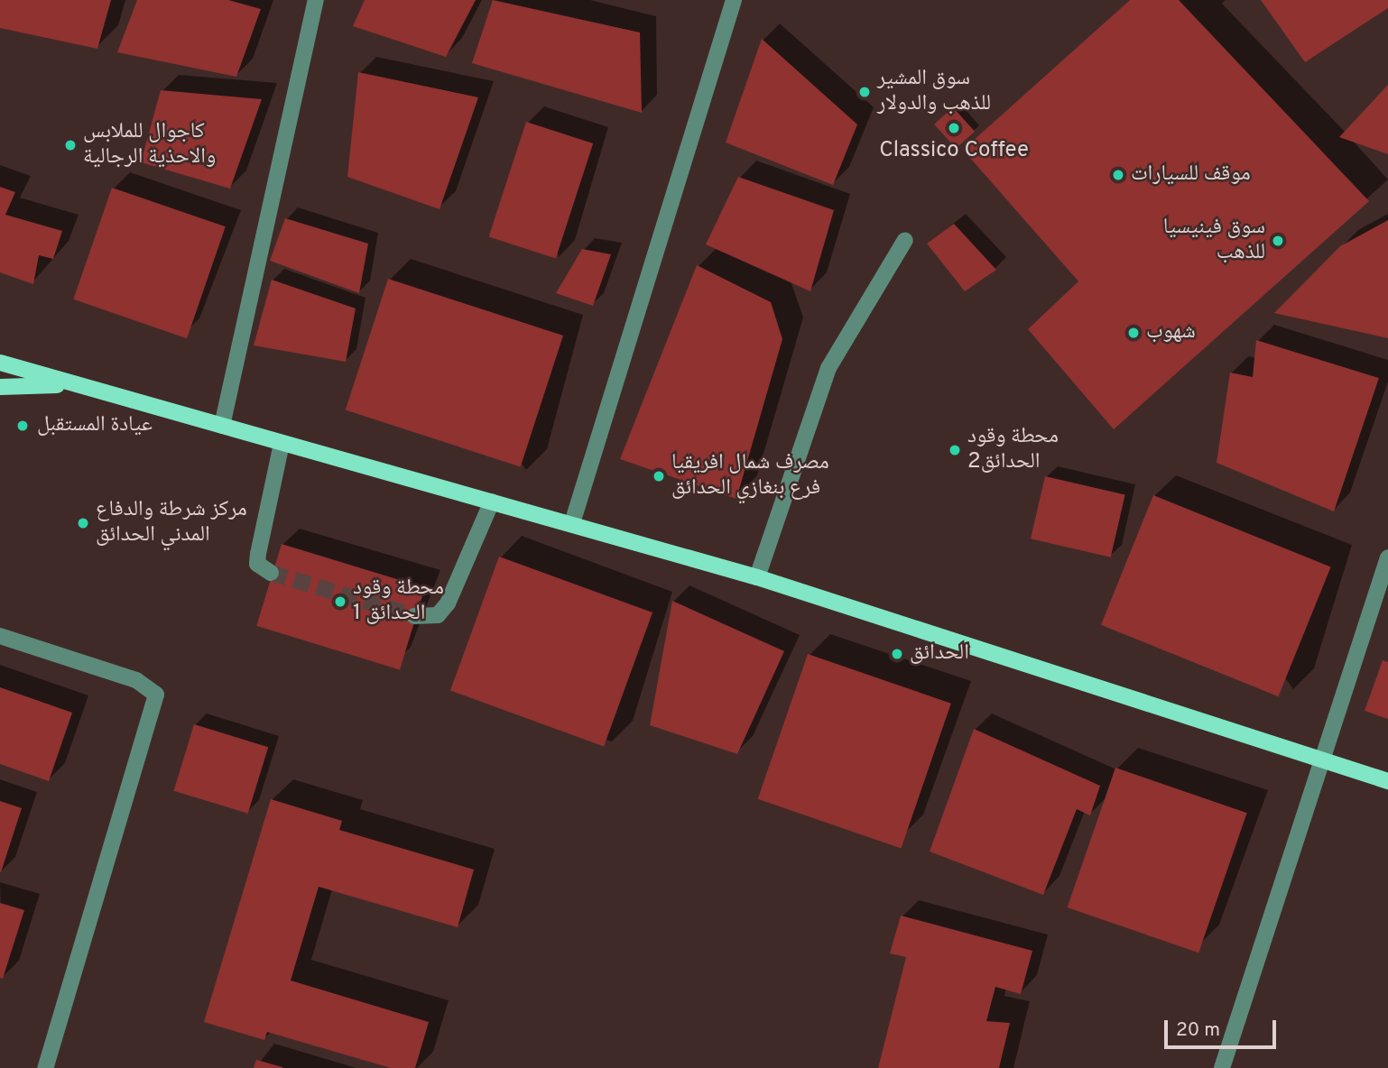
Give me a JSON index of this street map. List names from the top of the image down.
{
  "places": [
    "سوق المشير للذهب والدولار",
    "Classico Coffee",
    "كاجوال للملابس والاحذية الرجالية",
    "موقف للسيارات",
    "سوق فينيسيا للذهب",
    "شهوب",
    "عيادة المستقبل",
    "محطة وقود الحدائق2",
    "مصرف شمال افريقيا فرع بنغازي الحدائق",
    "مركز شرطة والدفاع المدني الحدائق",
    "محطة وقود الحدائق 1",
    "الحدائق"
  ],
  "scale_bar": "20 m"
}
